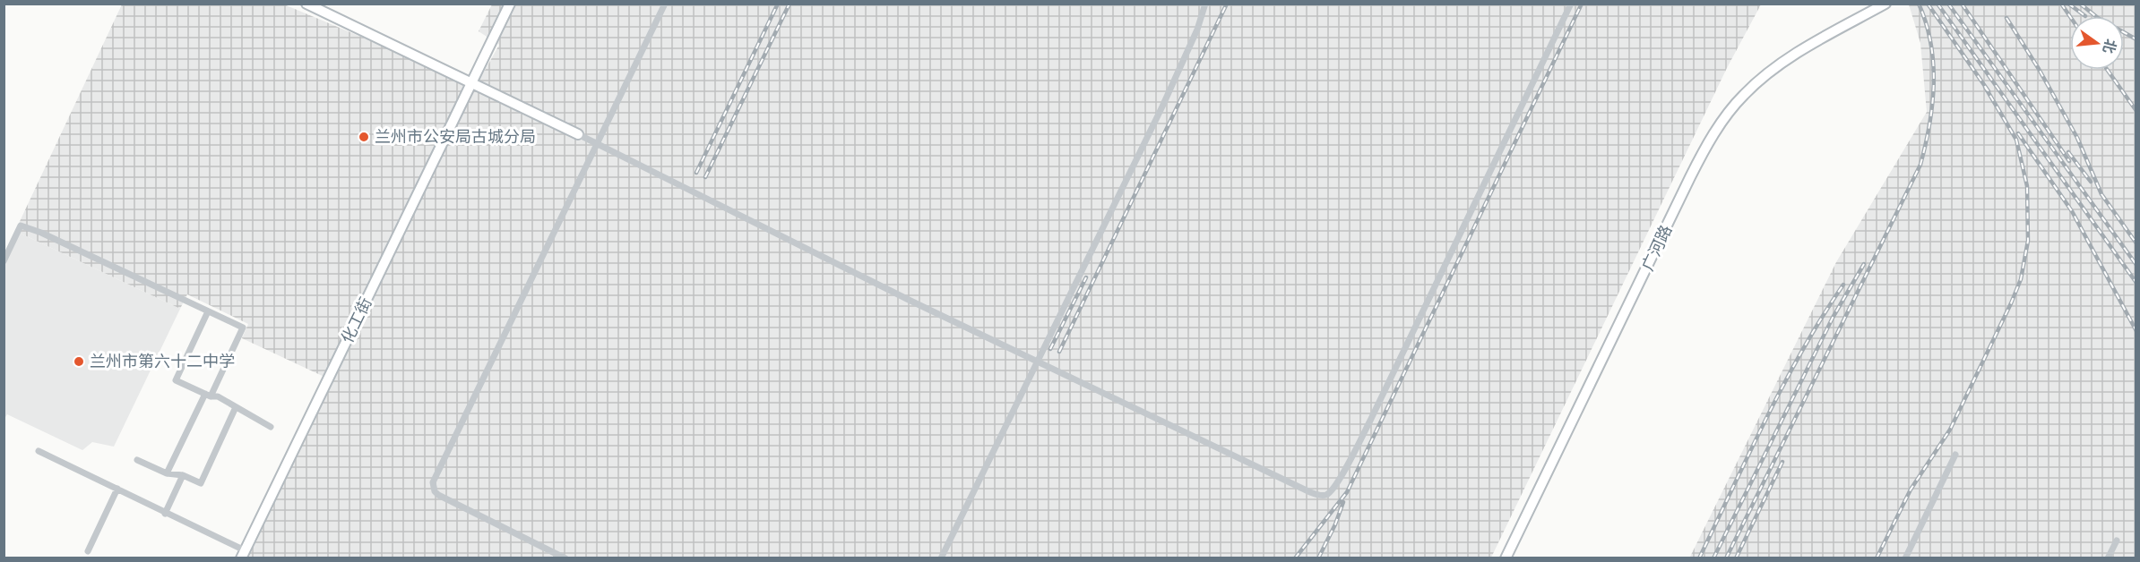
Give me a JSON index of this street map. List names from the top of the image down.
{
  "streets": {
    "street": ["广河路", "化工街"]
  },
  "places": ["兰州市公安局古城分局", "兰州市第六十二中学"],
  "north": "right"
}
